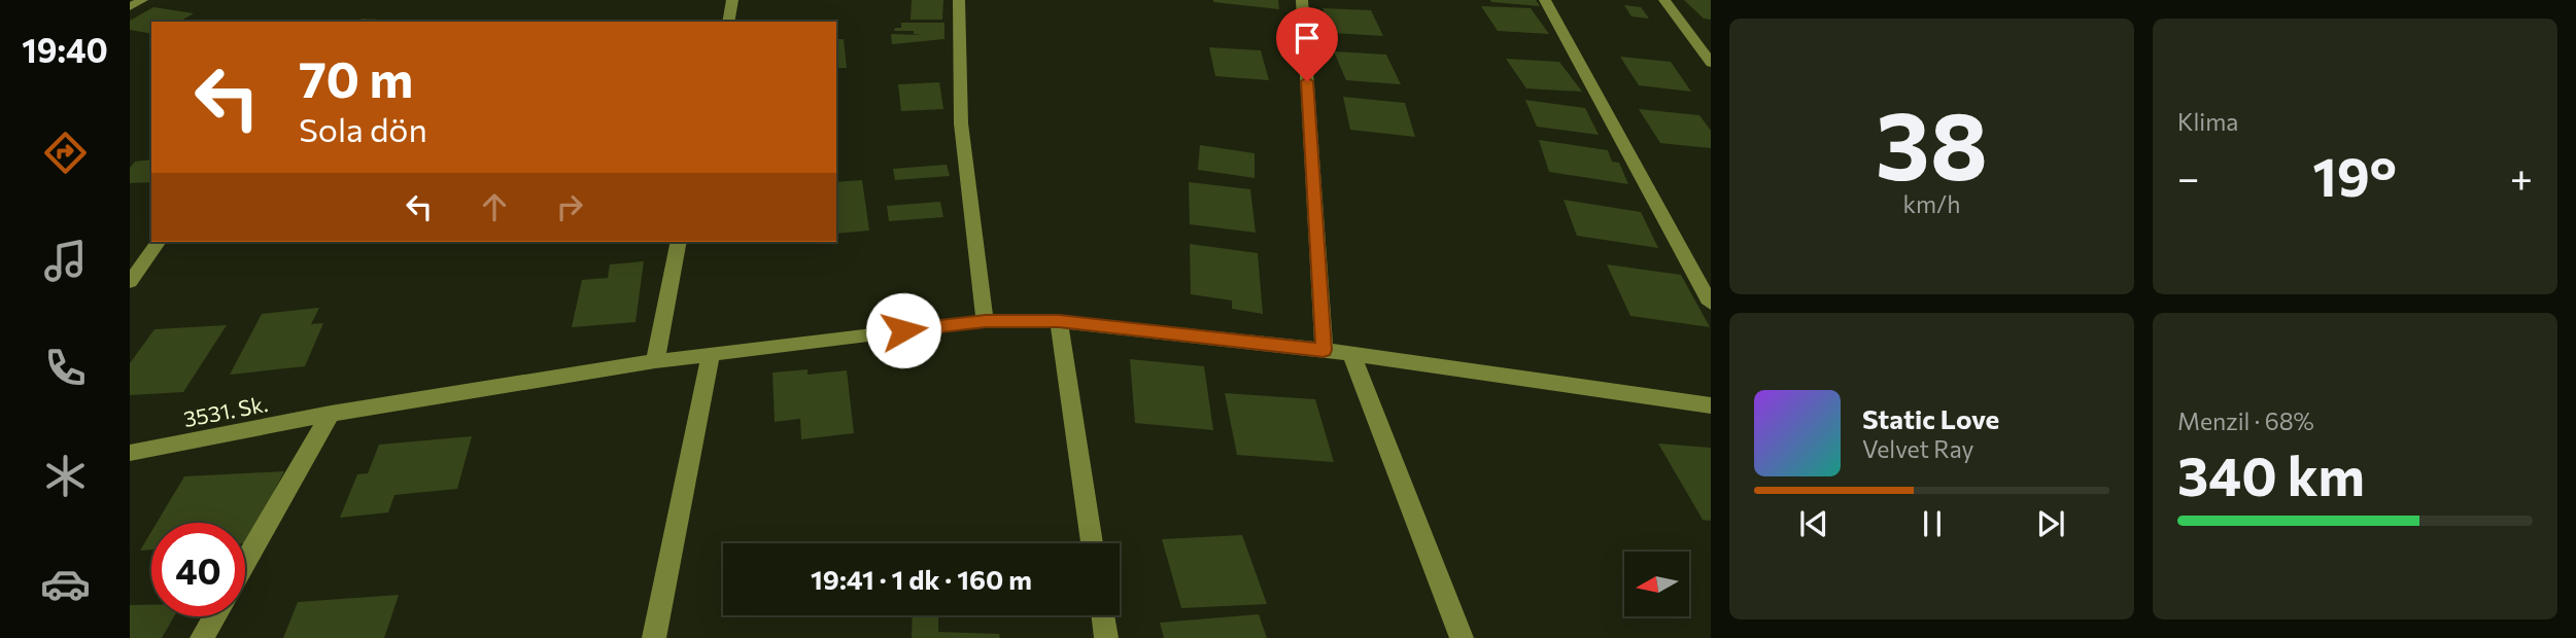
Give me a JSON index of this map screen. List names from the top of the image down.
{
  "streets": {
    "street": ["3531. Sk."]
  },
  "north": "left",
  "page": {
    "tabs": "19:40",
    "tile": [
      ["38", "km/h"],
      "Klima",
      ["Menzil · 68%", "340 km"]
    ],
    "turn": ["70 m", "Sola dön"],
    "heat": ["−", "19°", "+"],
    "song": ["Static Love", "Velvet Ray"],
    "limit": "40",
    "trip": "19:41 · 1 dk · 160 m"
  }
}
